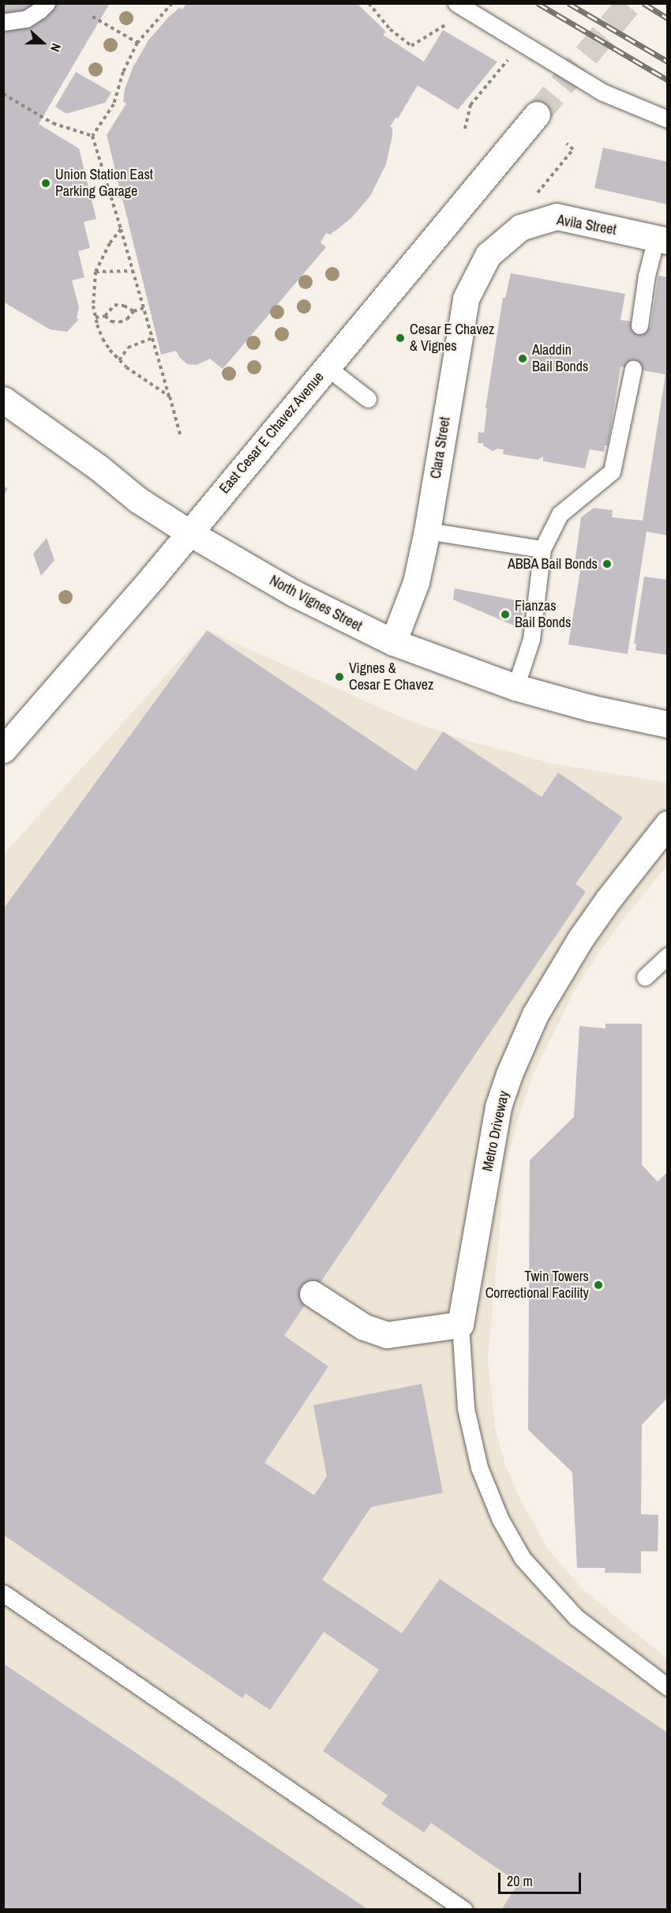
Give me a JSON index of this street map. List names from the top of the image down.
{
  "streets": {
    "main road": [
      "Avila Street",
      "East Cesar E Chavez Avenue",
      "Clara Street",
      "North Vignes Street",
      "Metro Driveway"
    ]
  },
  "crossings": [
    ["Avila Street", "Clara Street"],
    ["East Cesar E Chavez Avenue", "North Vignes Street"],
    ["Clara Street", "North Vignes Street"]
  ],
  "places": [
    "Union Station East Parking Garage",
    "Cesar E Chavez & Vignes",
    "Aladdin Bail Bonds",
    "ABBA Bail Bonds",
    "Fianzas Bail Bonds",
    "Vignes & Cesar E Chavez",
    "Twin Towers Correctional Facility"
  ],
  "scale_bar": "20 m",
  "north": "right"
}
